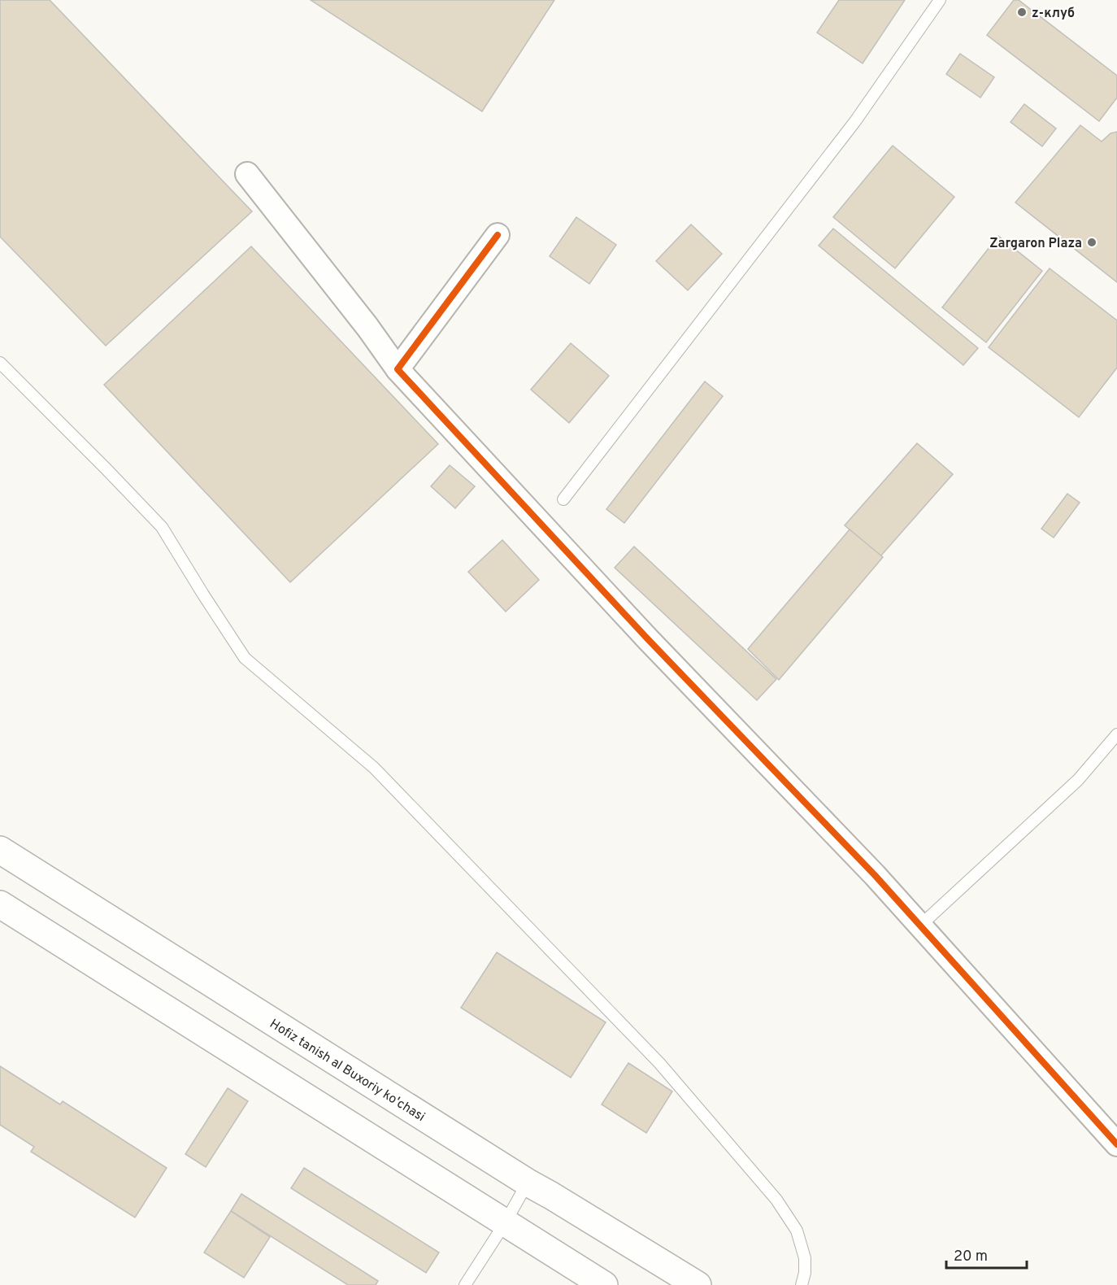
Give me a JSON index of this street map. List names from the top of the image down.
{
  "streets": {
    "main road": ["Hofiz tanish al Buxoriy ko'chasi"]
  },
  "places": ["z-клуб", "Zargaron Plaza"],
  "scale_bar": "20 m"
}
